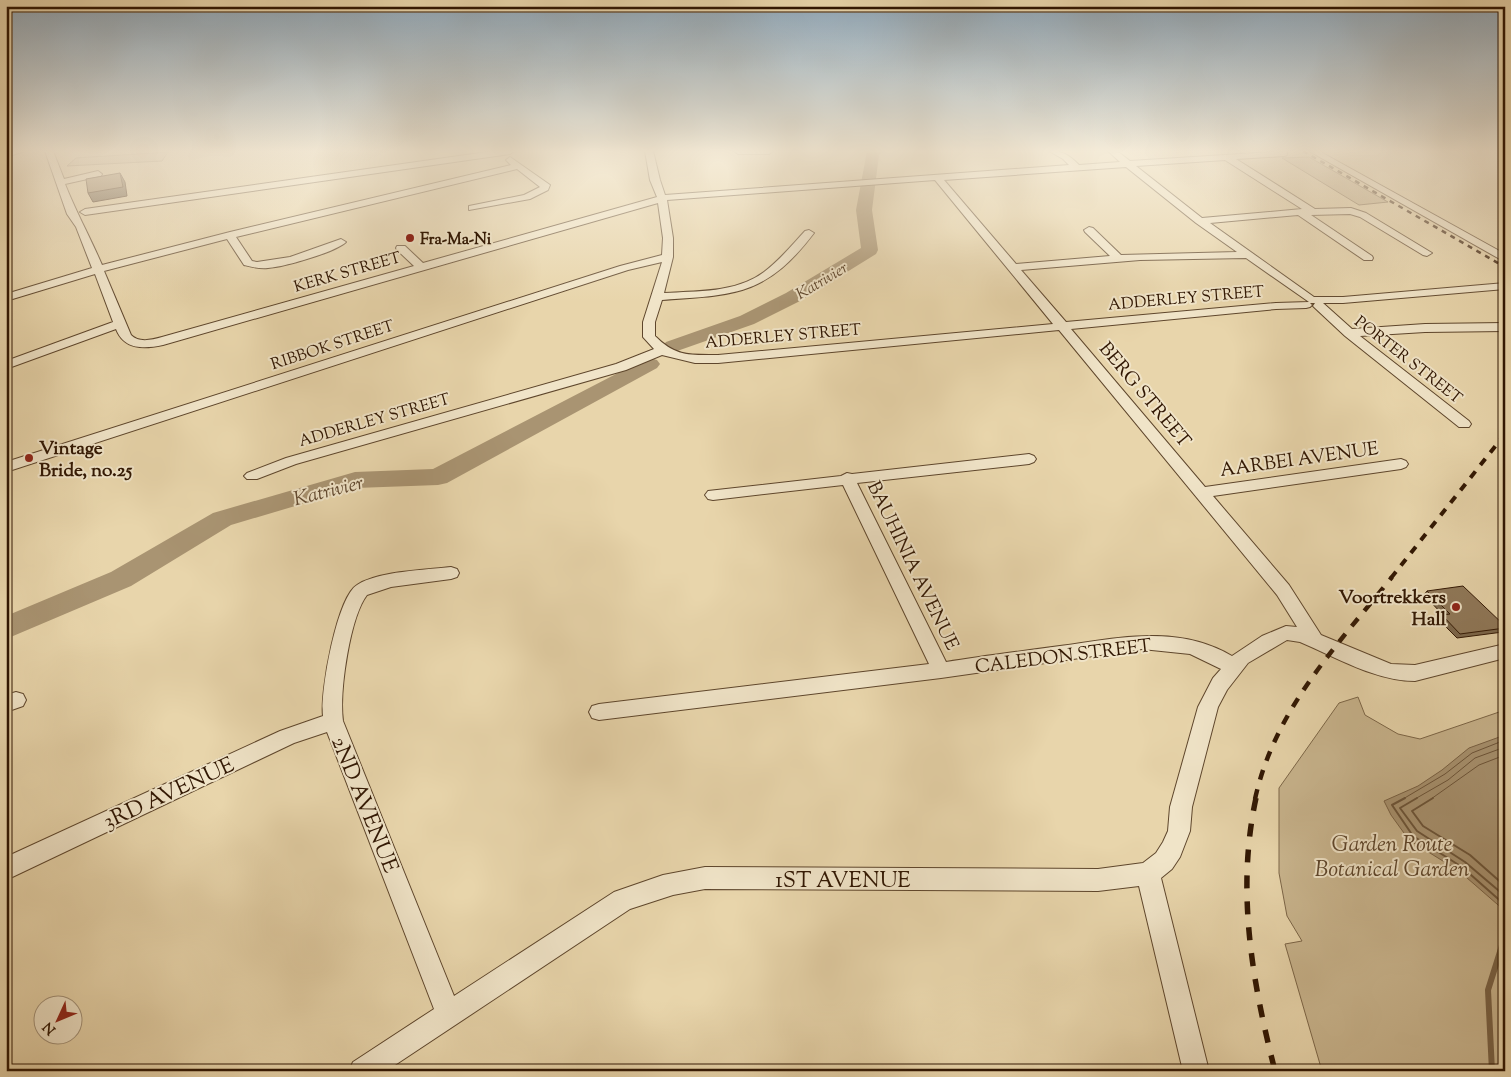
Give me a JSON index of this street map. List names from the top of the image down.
{
  "streets": {
    "street": [
      "KERK STREET",
      "ADDERLEY STREET",
      "RIBBOK STREET",
      "PORTER STREET",
      "BERG STREET",
      "AARBEI AVENUE",
      "BAUHINIA AVENUE",
      "CALEDON STREET",
      "3RD AVENUE",
      "2ND AVENUE",
      "1ST AVENUE"
    ]
  },
  "crossings": [
    ["ADDERLEY STREET", "PORTER STREET"],
    ["ADDERLEY STREET", "BERG STREET"],
    ["BERG STREET", "AARBEI AVENUE"],
    ["BAUHINIA AVENUE", "CALEDON STREET"],
    ["3RD AVENUE", "2ND AVENUE"],
    ["2ND AVENUE", "1ST AVENUE"]
  ],
  "water": ["Katrivier"],
  "parks": ["Garden Route Botanical Garden"],
  "places": ["Fra-Ma-Ni", "Vintage Bride, no.25", "Voortrekkers Hall"],
  "north": "bottom left"
}
